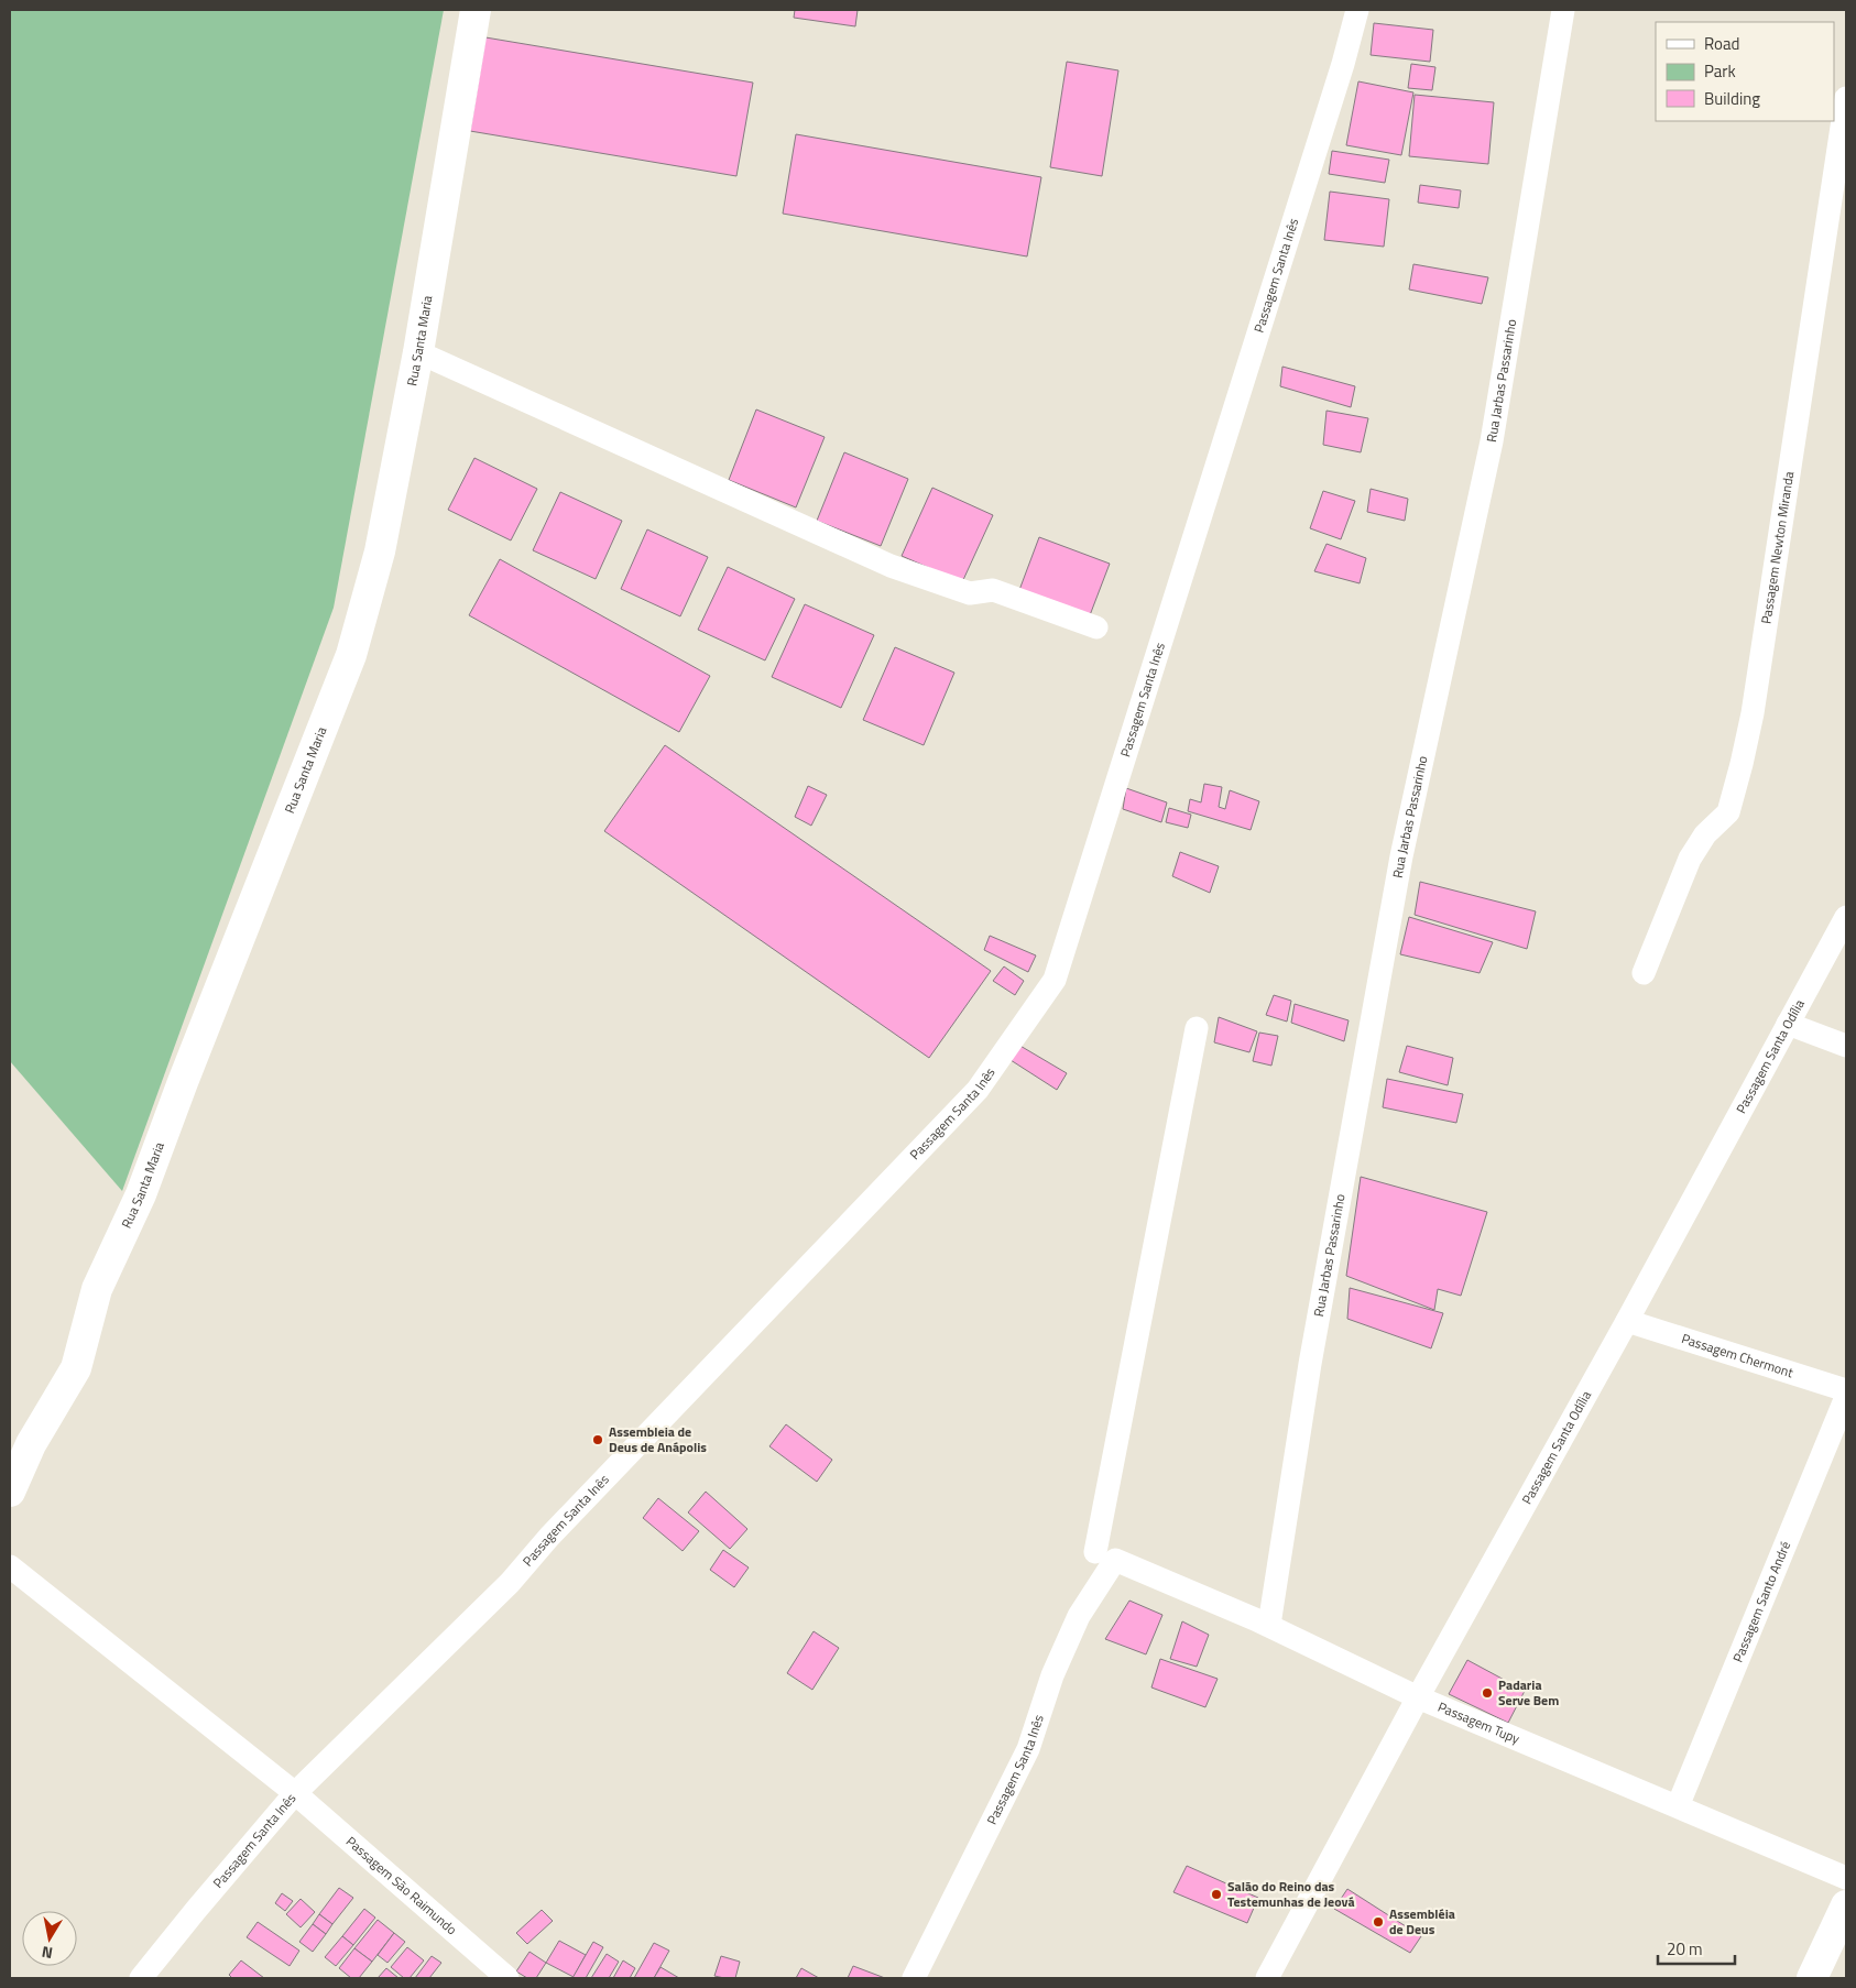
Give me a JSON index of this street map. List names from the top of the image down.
{
  "streets": {
    "street": [
      "Passagem Santa Inês",
      "Rua Santa Maria",
      "Rua Jarbas Passarinho",
      "Passagem Newton Miranda",
      "Passagem Santa Odília",
      "Passagem Chermont",
      "Passagem Santo André",
      "Passagem Tupy",
      "Passagem São Raimundo"
    ]
  },
  "crossings": [
    ["Passagem Santa Inês", "Passagem Tupy"],
    ["Passagem Santa Inês", "Passagem São Raimundo"],
    ["Rua Jarbas Passarinho", "Passagem Tupy"],
    ["Passagem Santa Odília", "Passagem Chermont"],
    ["Passagem Santa Odília", "Passagem Tupy"],
    ["Passagem Santo André", "Passagem Tupy"]
  ],
  "places": [
    "Assembleia de Deus de Anápolis",
    "Padaria Serve Bem",
    "Salão do Reino das Testemunhas de Jeová",
    "Assembléia de Deus"
  ],
  "legend": ["Road", "Park", "Building"],
  "scale_bar": "20 m",
  "north": "bottom"
}
